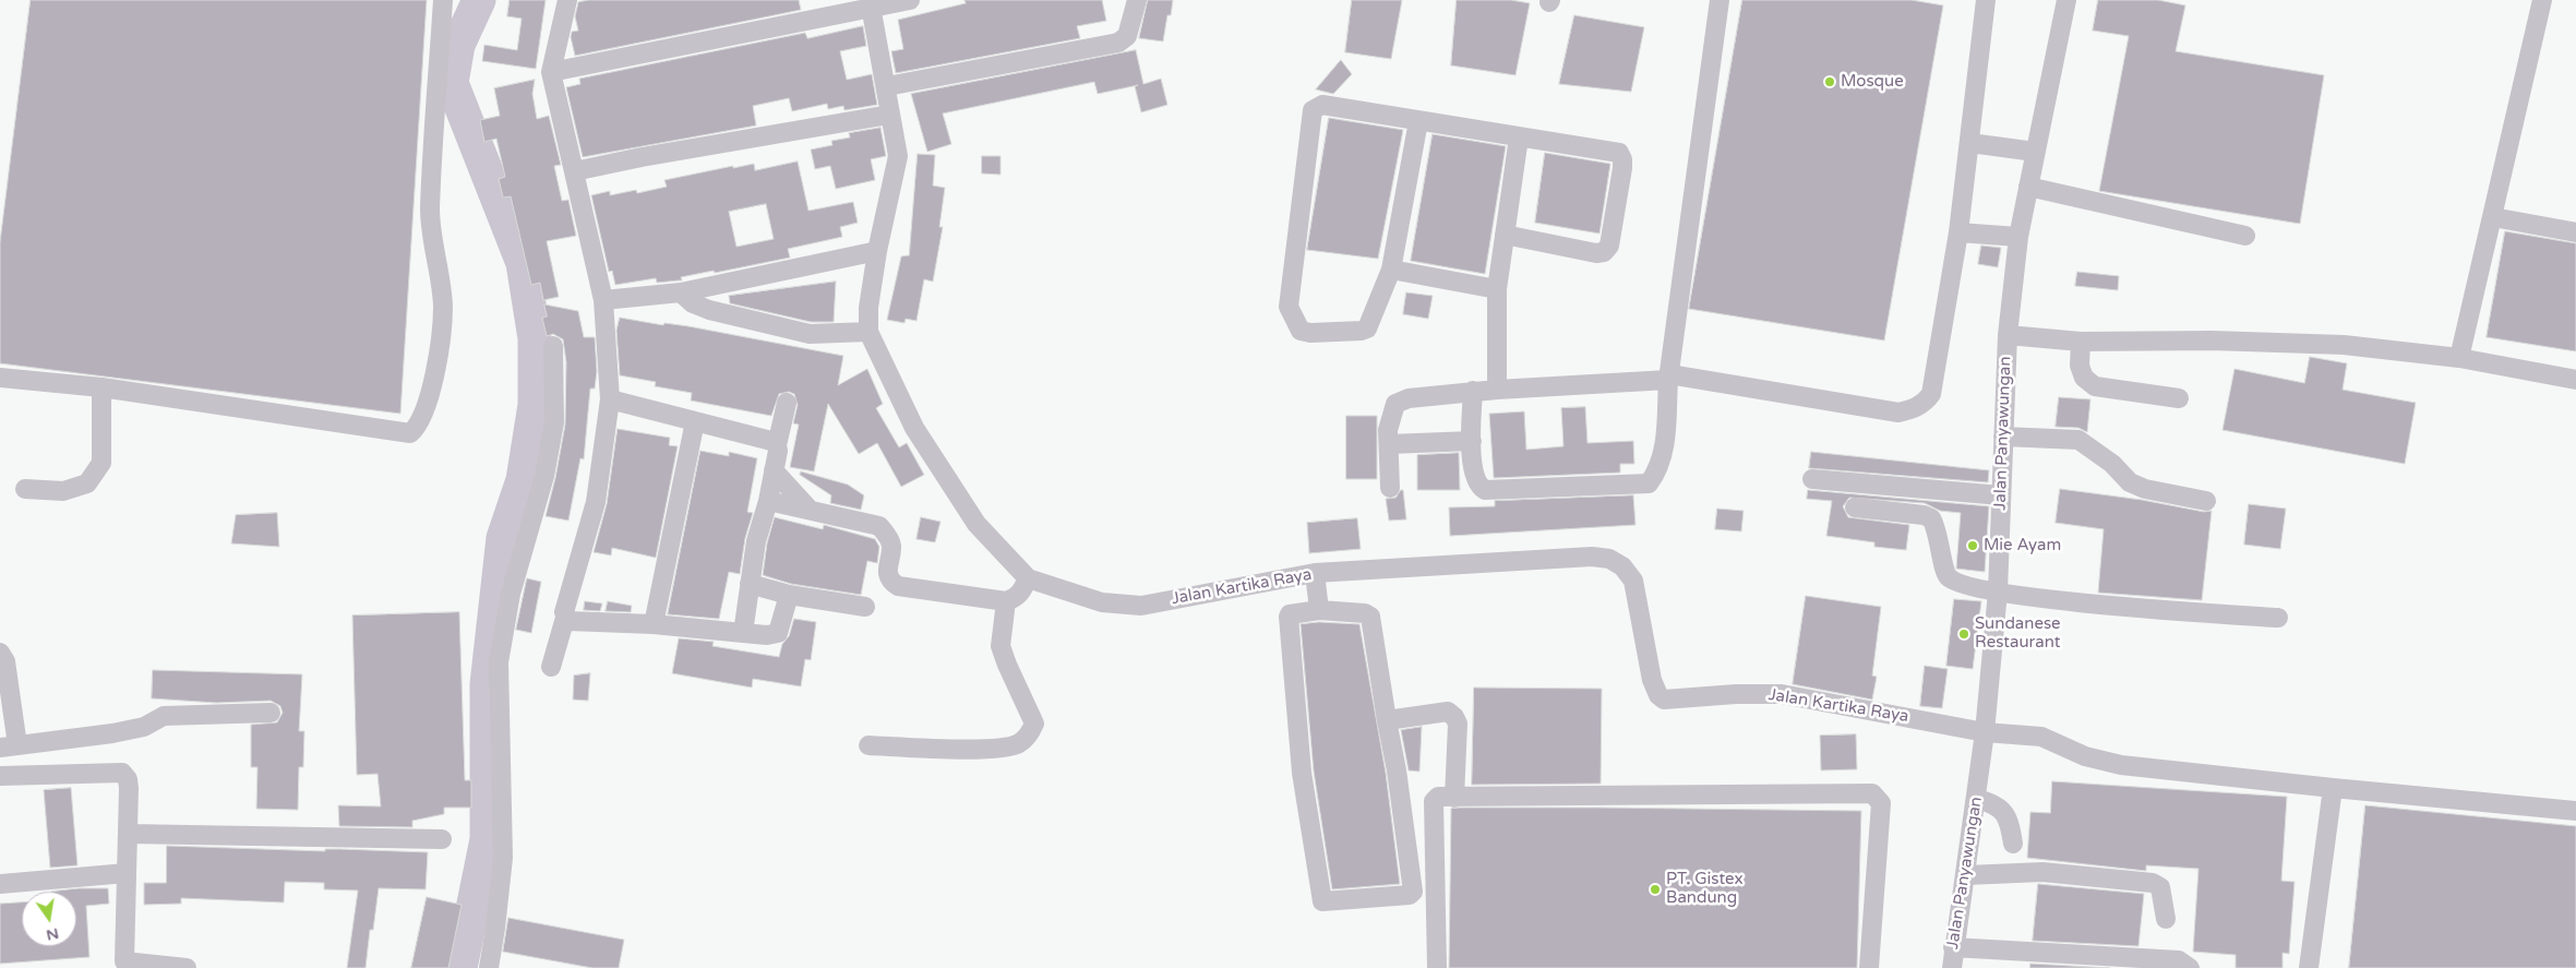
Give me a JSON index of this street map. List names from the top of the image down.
{
  "streets": {
    "street": ["Jalan Panyawungan", "Jalan Kartika Raya"]
  },
  "crossings": [
    ["Jalan Panyawungan", "Jalan Kartika Raya"]
  ],
  "places": [
    "Mosque",
    "Mie Ayam",
    "Sundanese Restaurant",
    "PT. Gistex Bandung"
  ],
  "north": "bottom"
}
